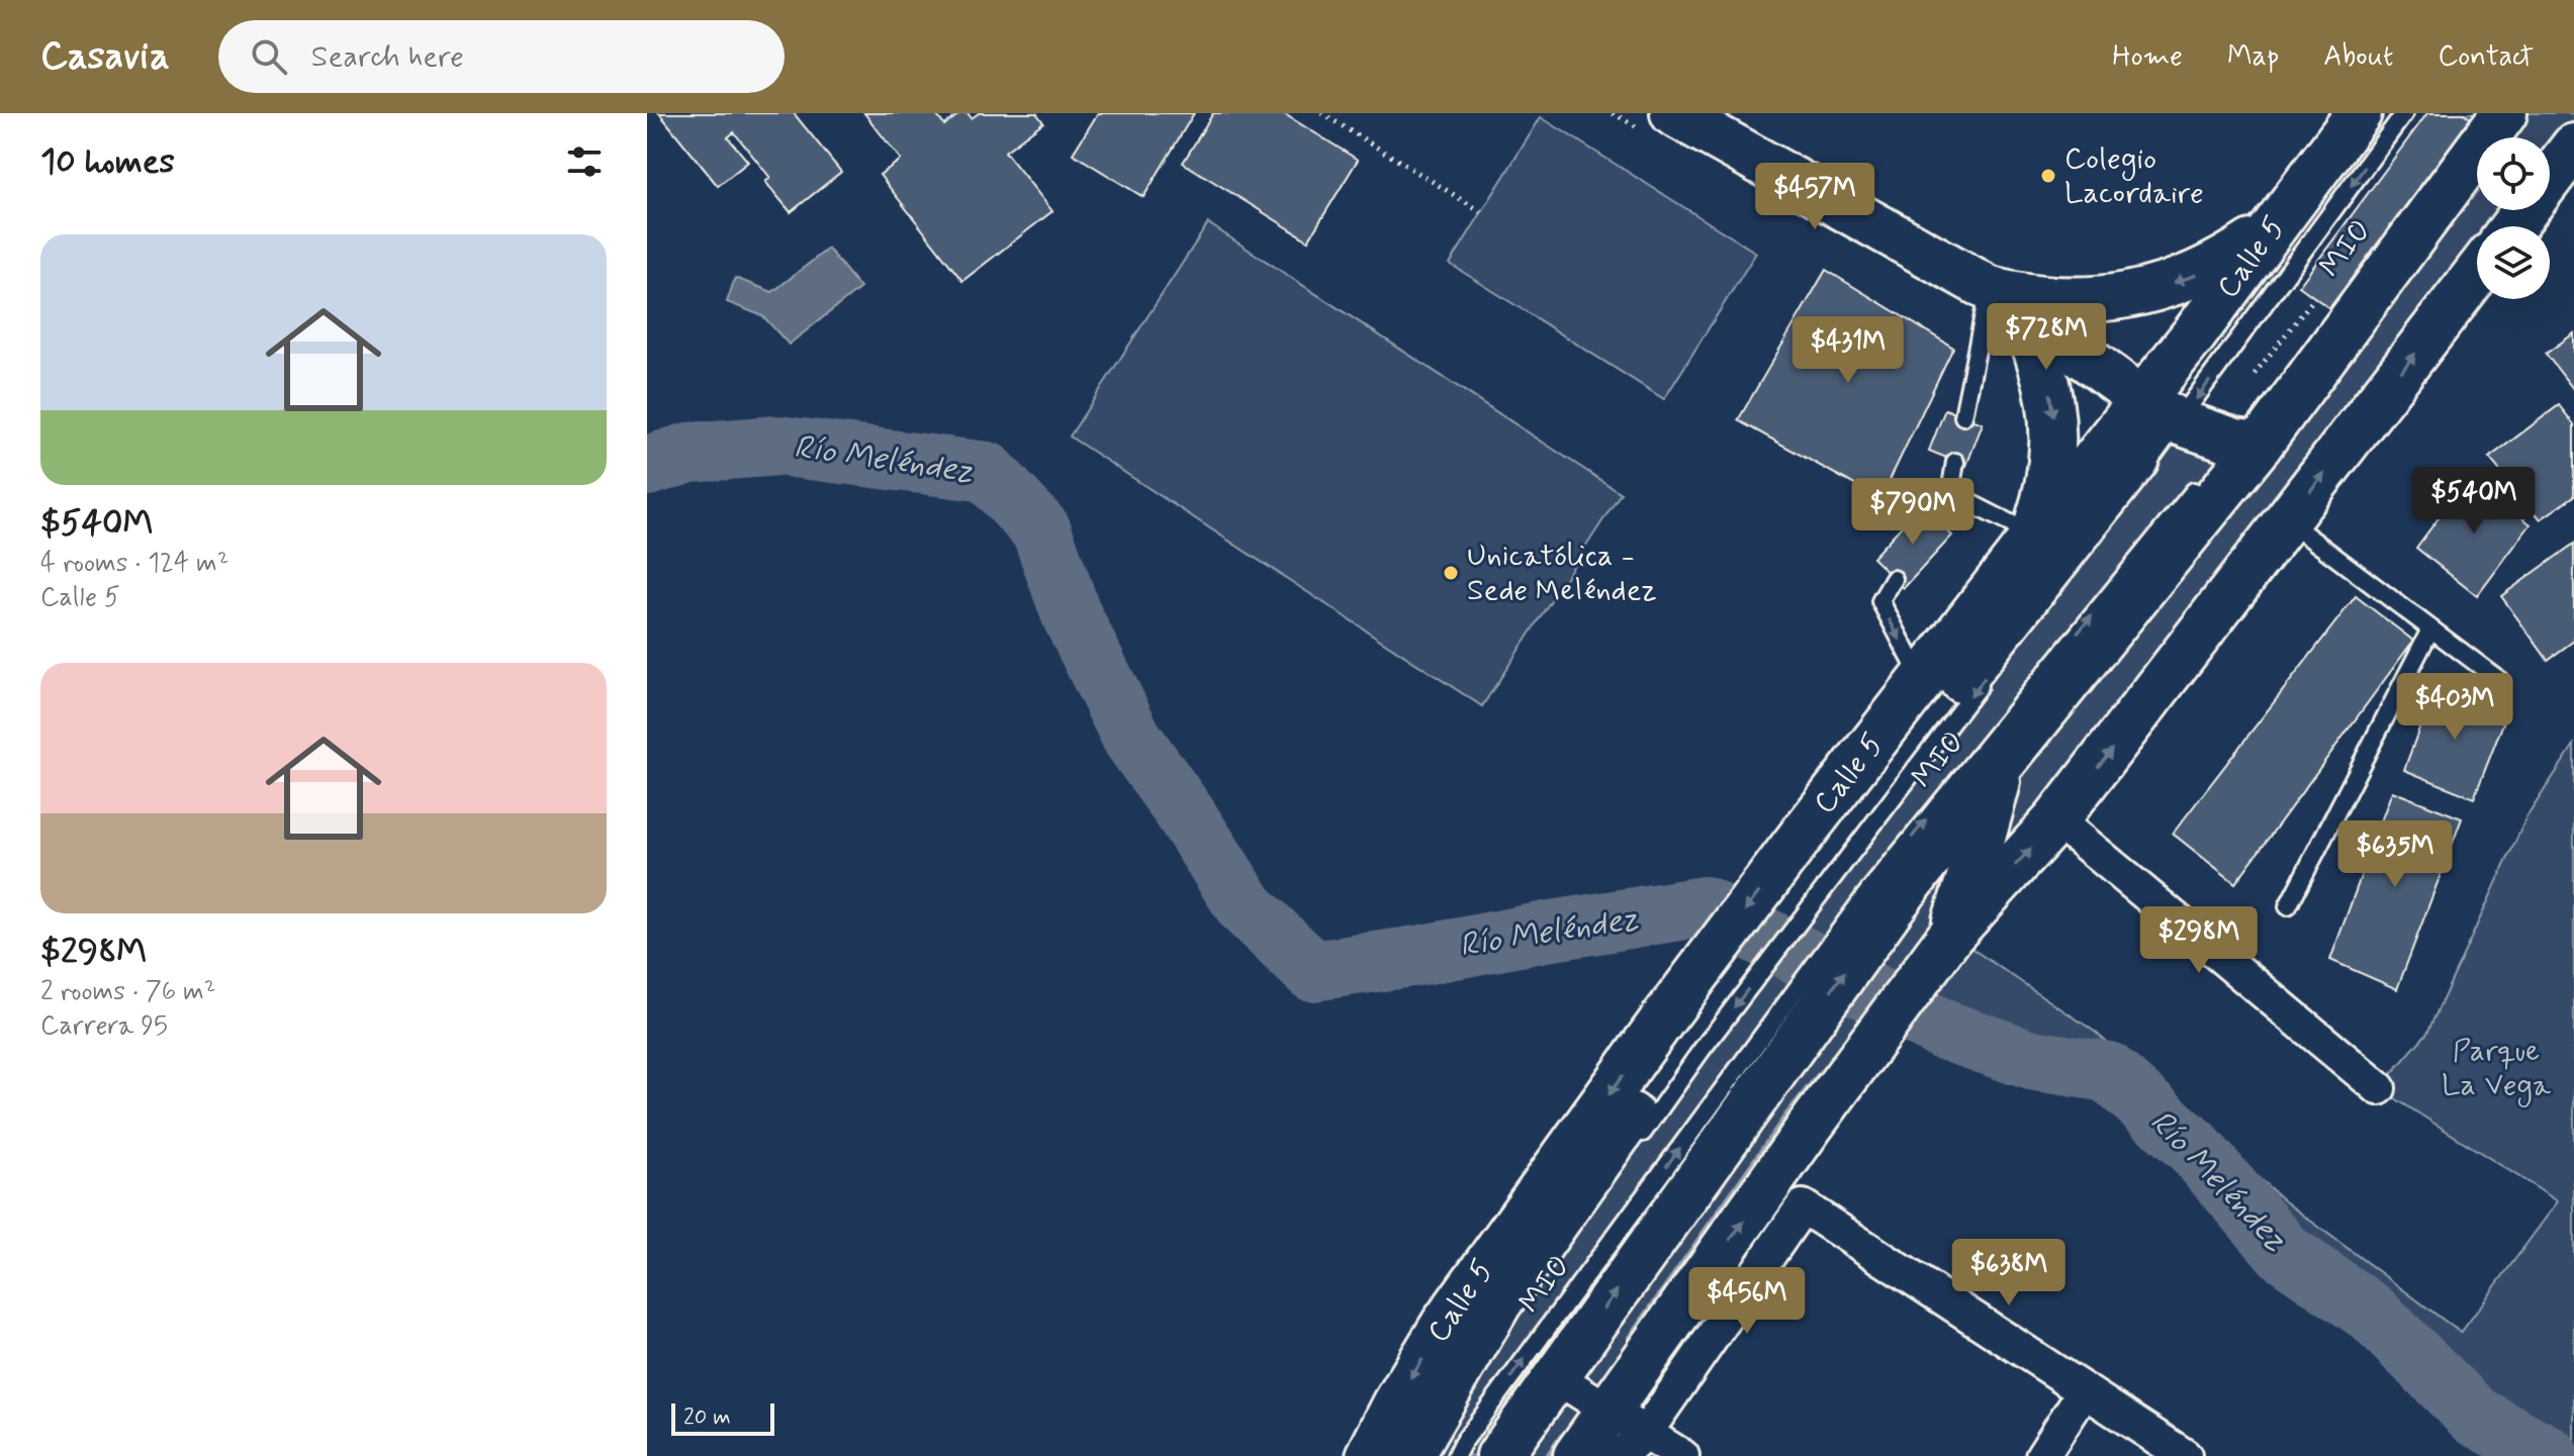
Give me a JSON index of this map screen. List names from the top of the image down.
{
  "streets": {
    "main road": ["Calle 5"],
    "lane": ["MIO"]
  },
  "crossings": [
    ["MIO", "Calle 5"]
  ],
  "water": ["Río Meléndez"],
  "parks": ["Parque La Vega"],
  "places": ["Colegio Lacordaire", "Unicatólica - Sede Meléndez"],
  "scale_bar": "20 m",
  "page": {
    "header": "Casavia",
    "search": "Search here",
    "nav": [
      "Home",
      "Map",
      "About",
      "Contact"
    ],
    "heading": "10 homes",
    "price": [
      "$457M",
      "$728M",
      "$431M",
      "$540M",
      "$790M",
      "$403M",
      "$635M",
      "$298M",
      "$638M",
      "$456M"
    ],
    "list": [
      {
        "name": "$540M",
        "note": "4 rooms · 124 m² · Calle 5"
      },
      {
        "name": "$298M",
        "note": "2 rooms · 76 m² · Carrera 95"
      }
    ],
    "scale": "20 m"
  }
}
